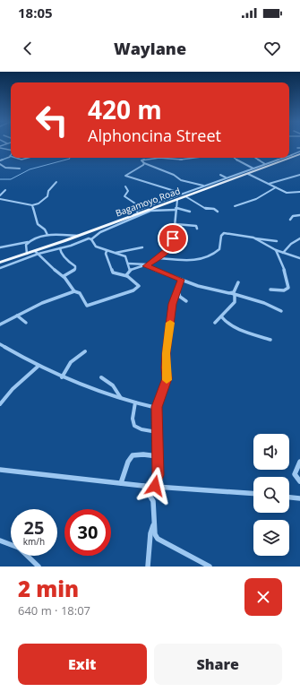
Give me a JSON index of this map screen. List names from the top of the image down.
{
  "streets": {
    "highway": ["Bagamoyo Road"]
  },
  "page": {
    "status": "18:05",
    "header": "Waylane",
    "turn": ["420 m", "Alphoncina Street"],
    "speed": "25 km/h",
    "limit": "30",
    "heading": ["2 min", "640 m · 18:07"],
    "buttons": ["Exit", "Share"]
  }
}
